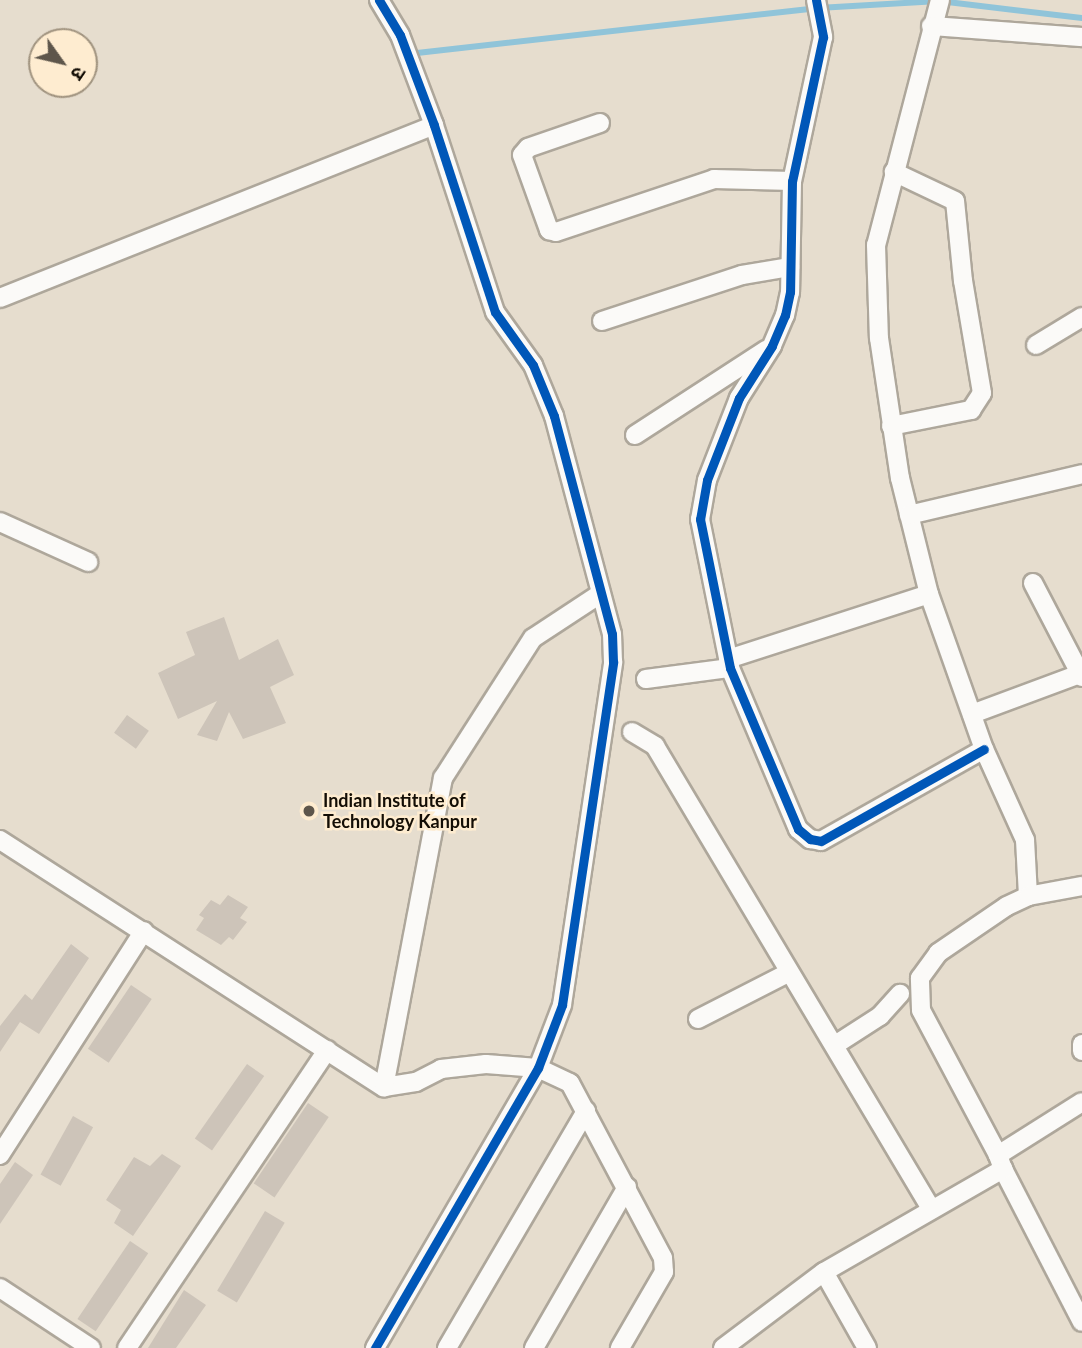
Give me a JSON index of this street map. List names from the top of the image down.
{
  "places": ["Indian Institute of Technology Kanpur"],
  "north": "bottom right"
}
